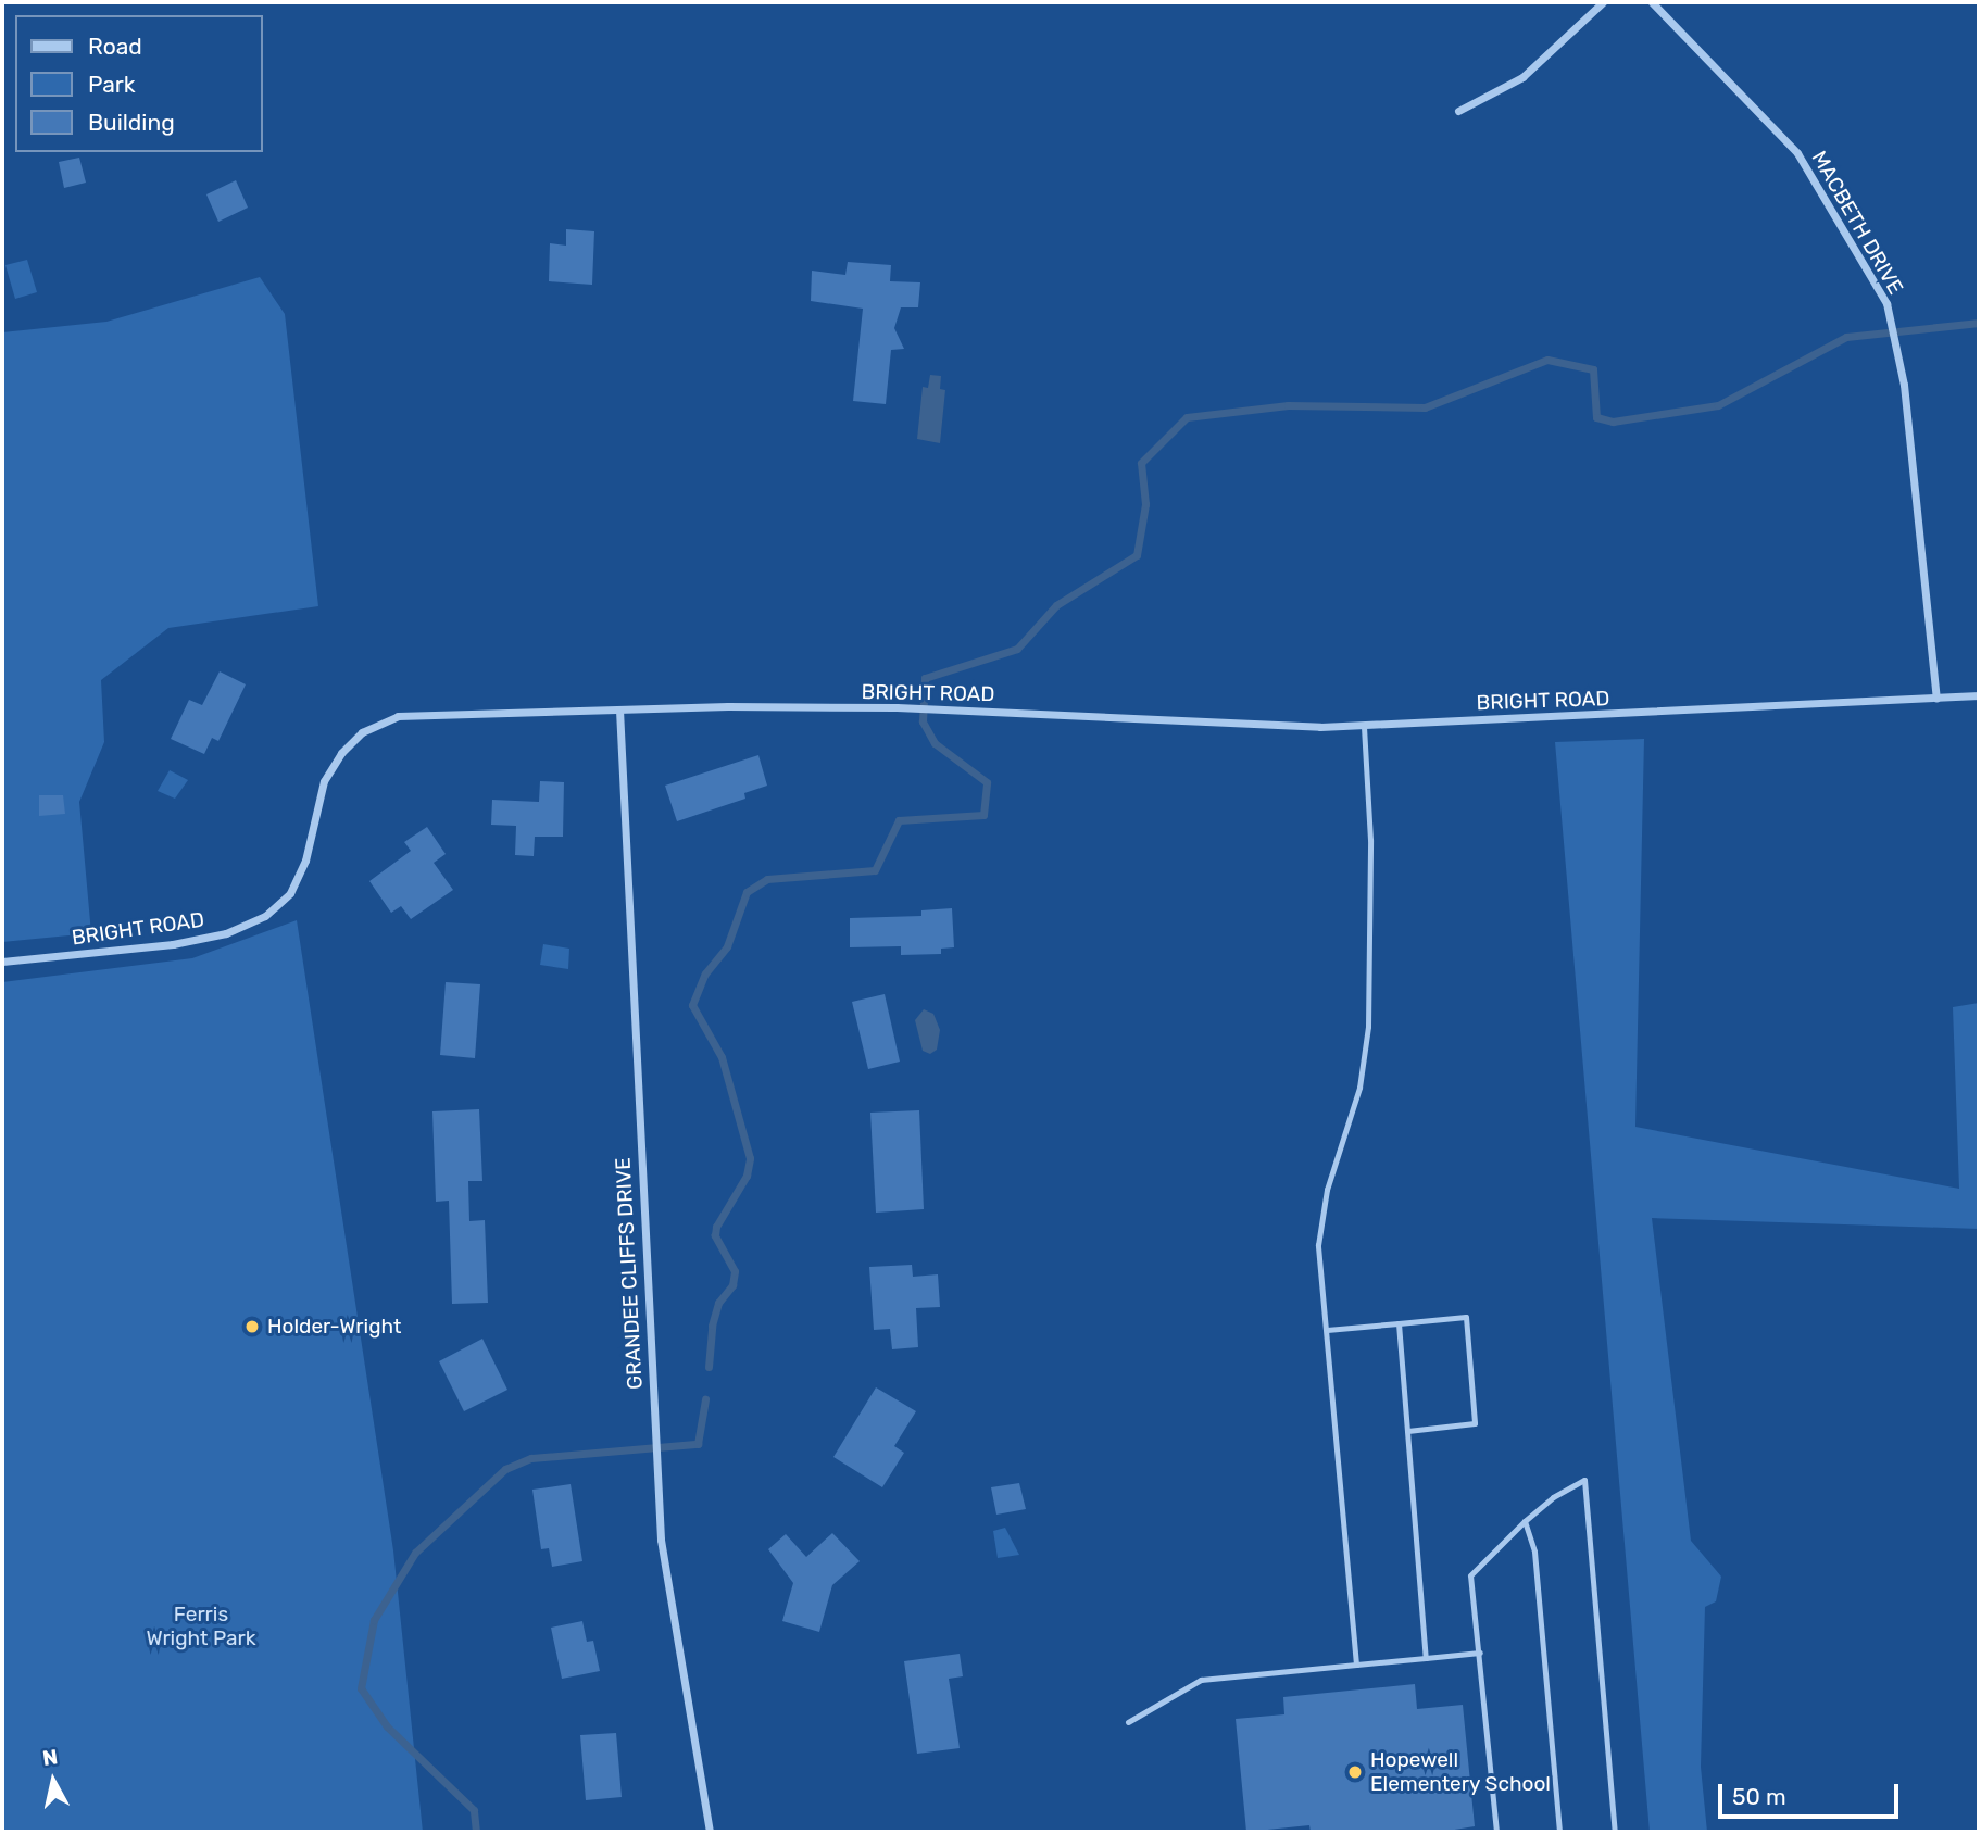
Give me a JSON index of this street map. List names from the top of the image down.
{
  "streets": {
    "street": ["MACBETH DRIVE", "BRIGHT ROAD", "GRANDEE CLIFFS DRIVE"]
  },
  "crossings": [
    ["MACBETH DRIVE", "BRIGHT ROAD"],
    ["BRIGHT ROAD", "GRANDEE CLIFFS DRIVE"]
  ],
  "parks": ["Ferris Wright Park"],
  "places": ["Holder-Wright", "Hopewell Elementery School"],
  "legend": ["Road", "Park", "Building"],
  "scale_bar": "50 m",
  "north": "top"
}
